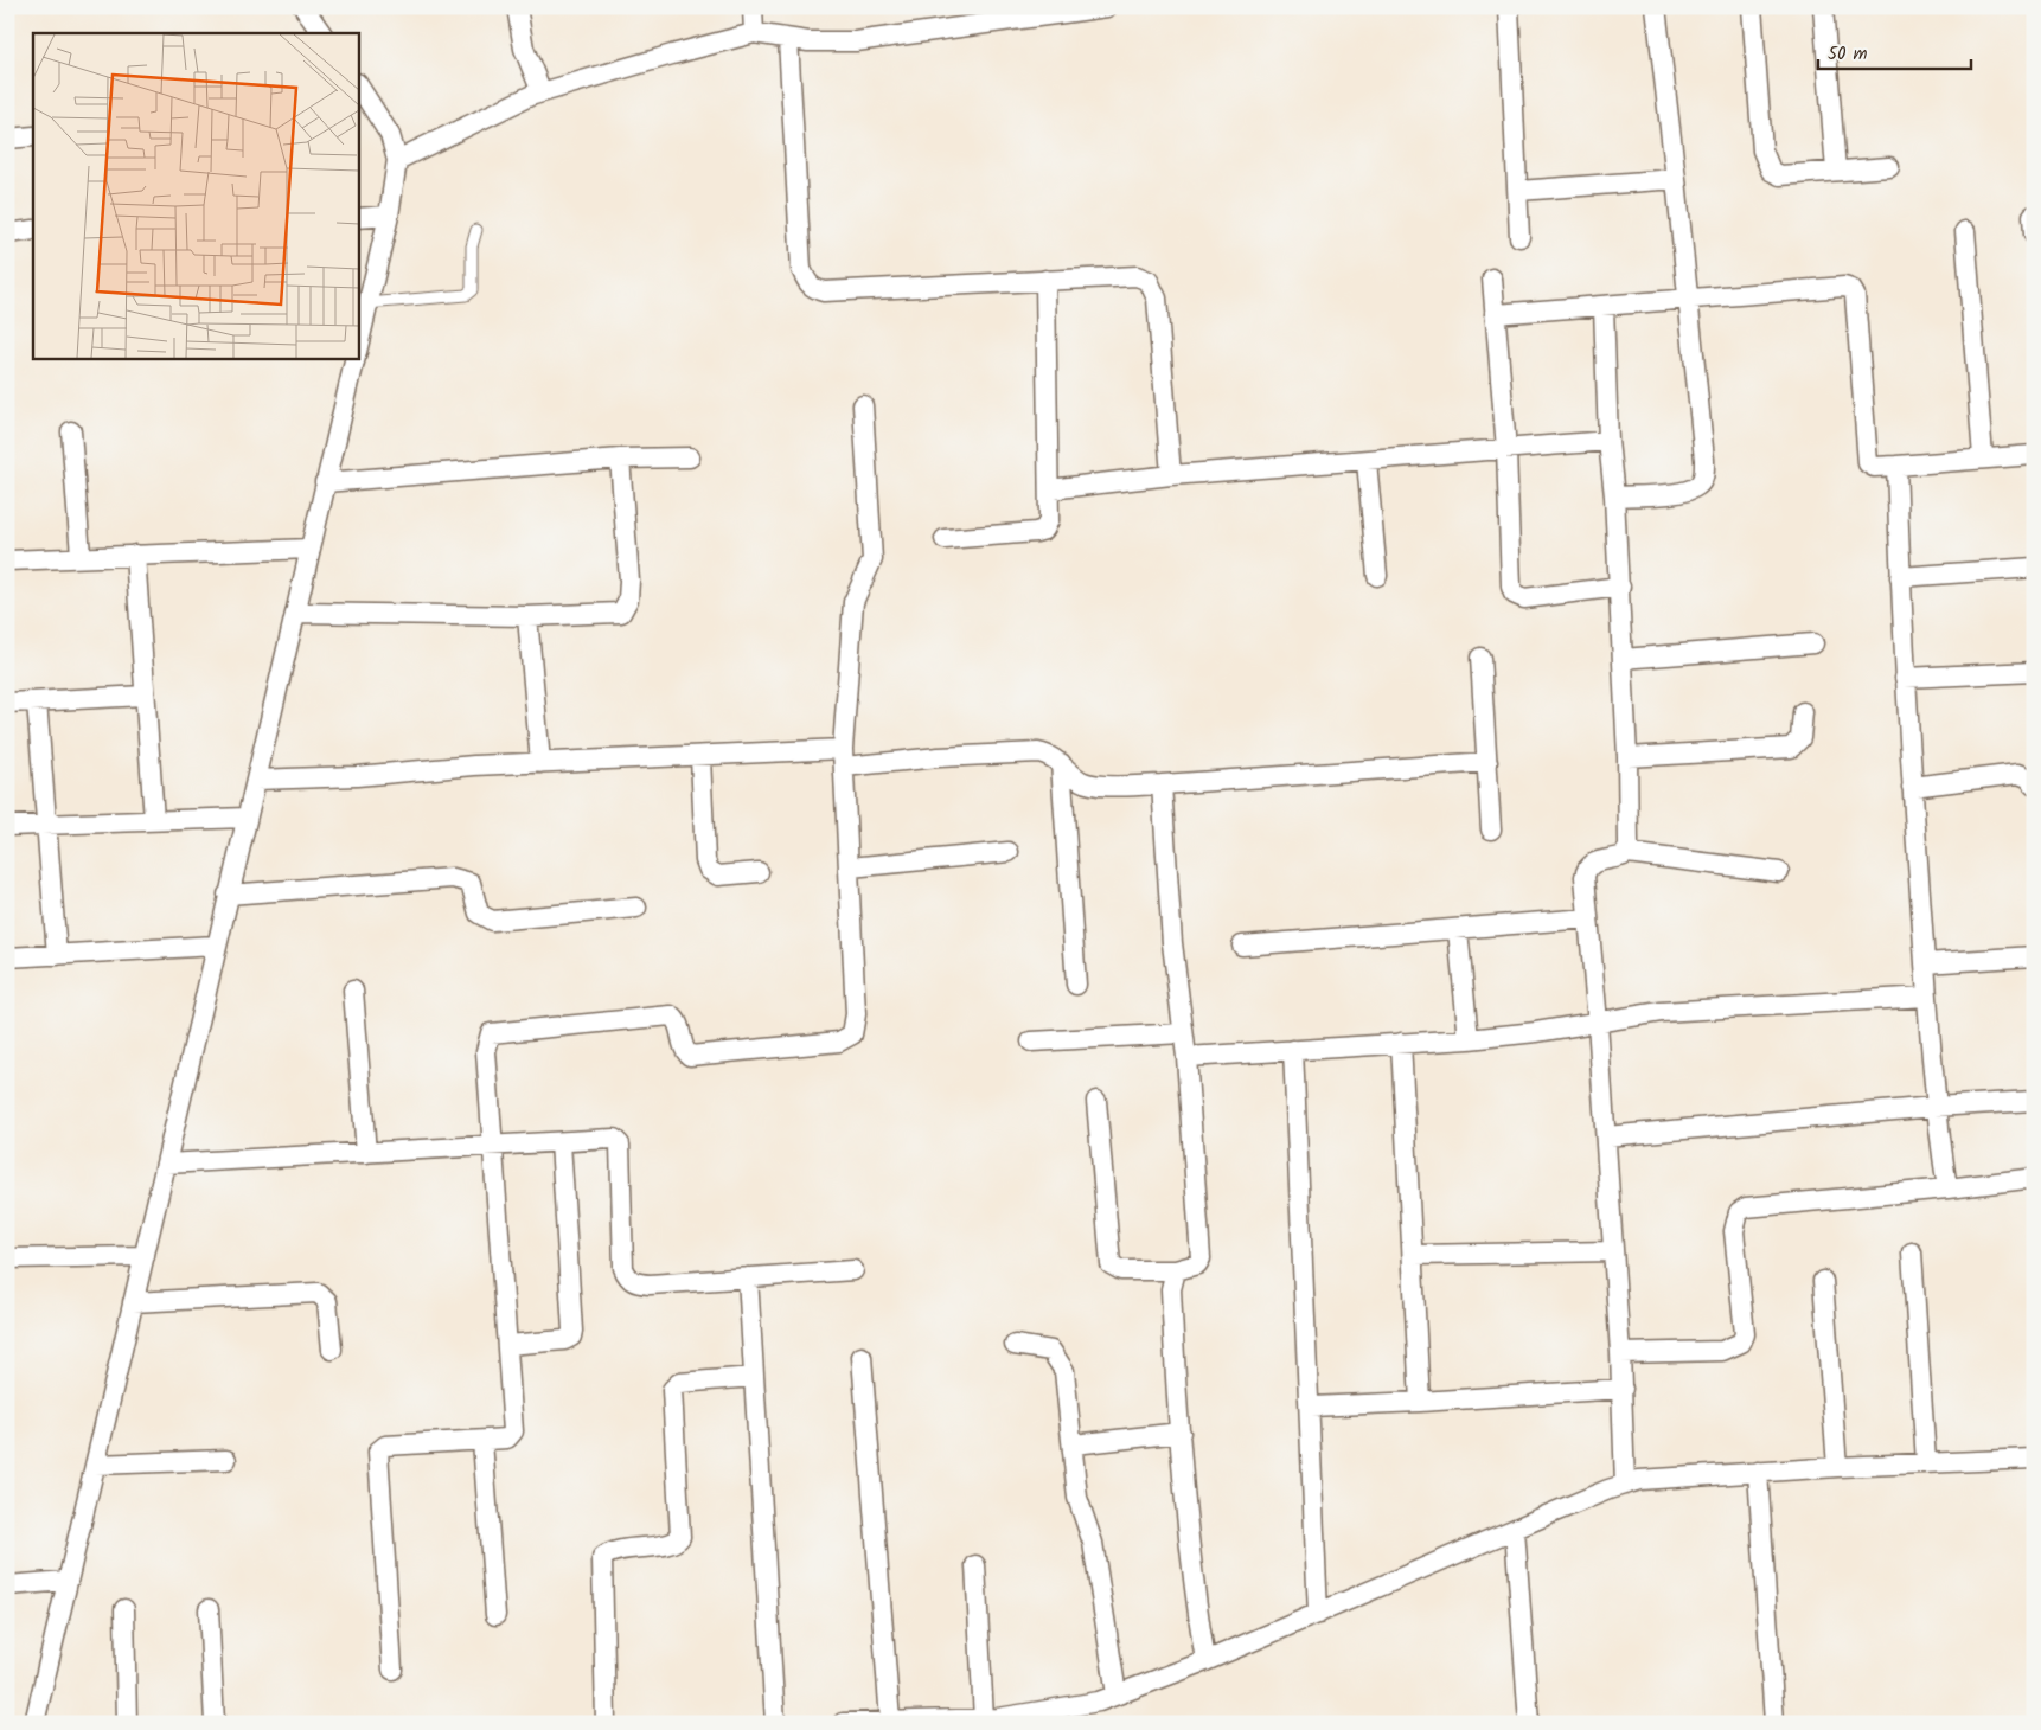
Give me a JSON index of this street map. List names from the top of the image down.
{
  "scale_bar": "50 m"
}
